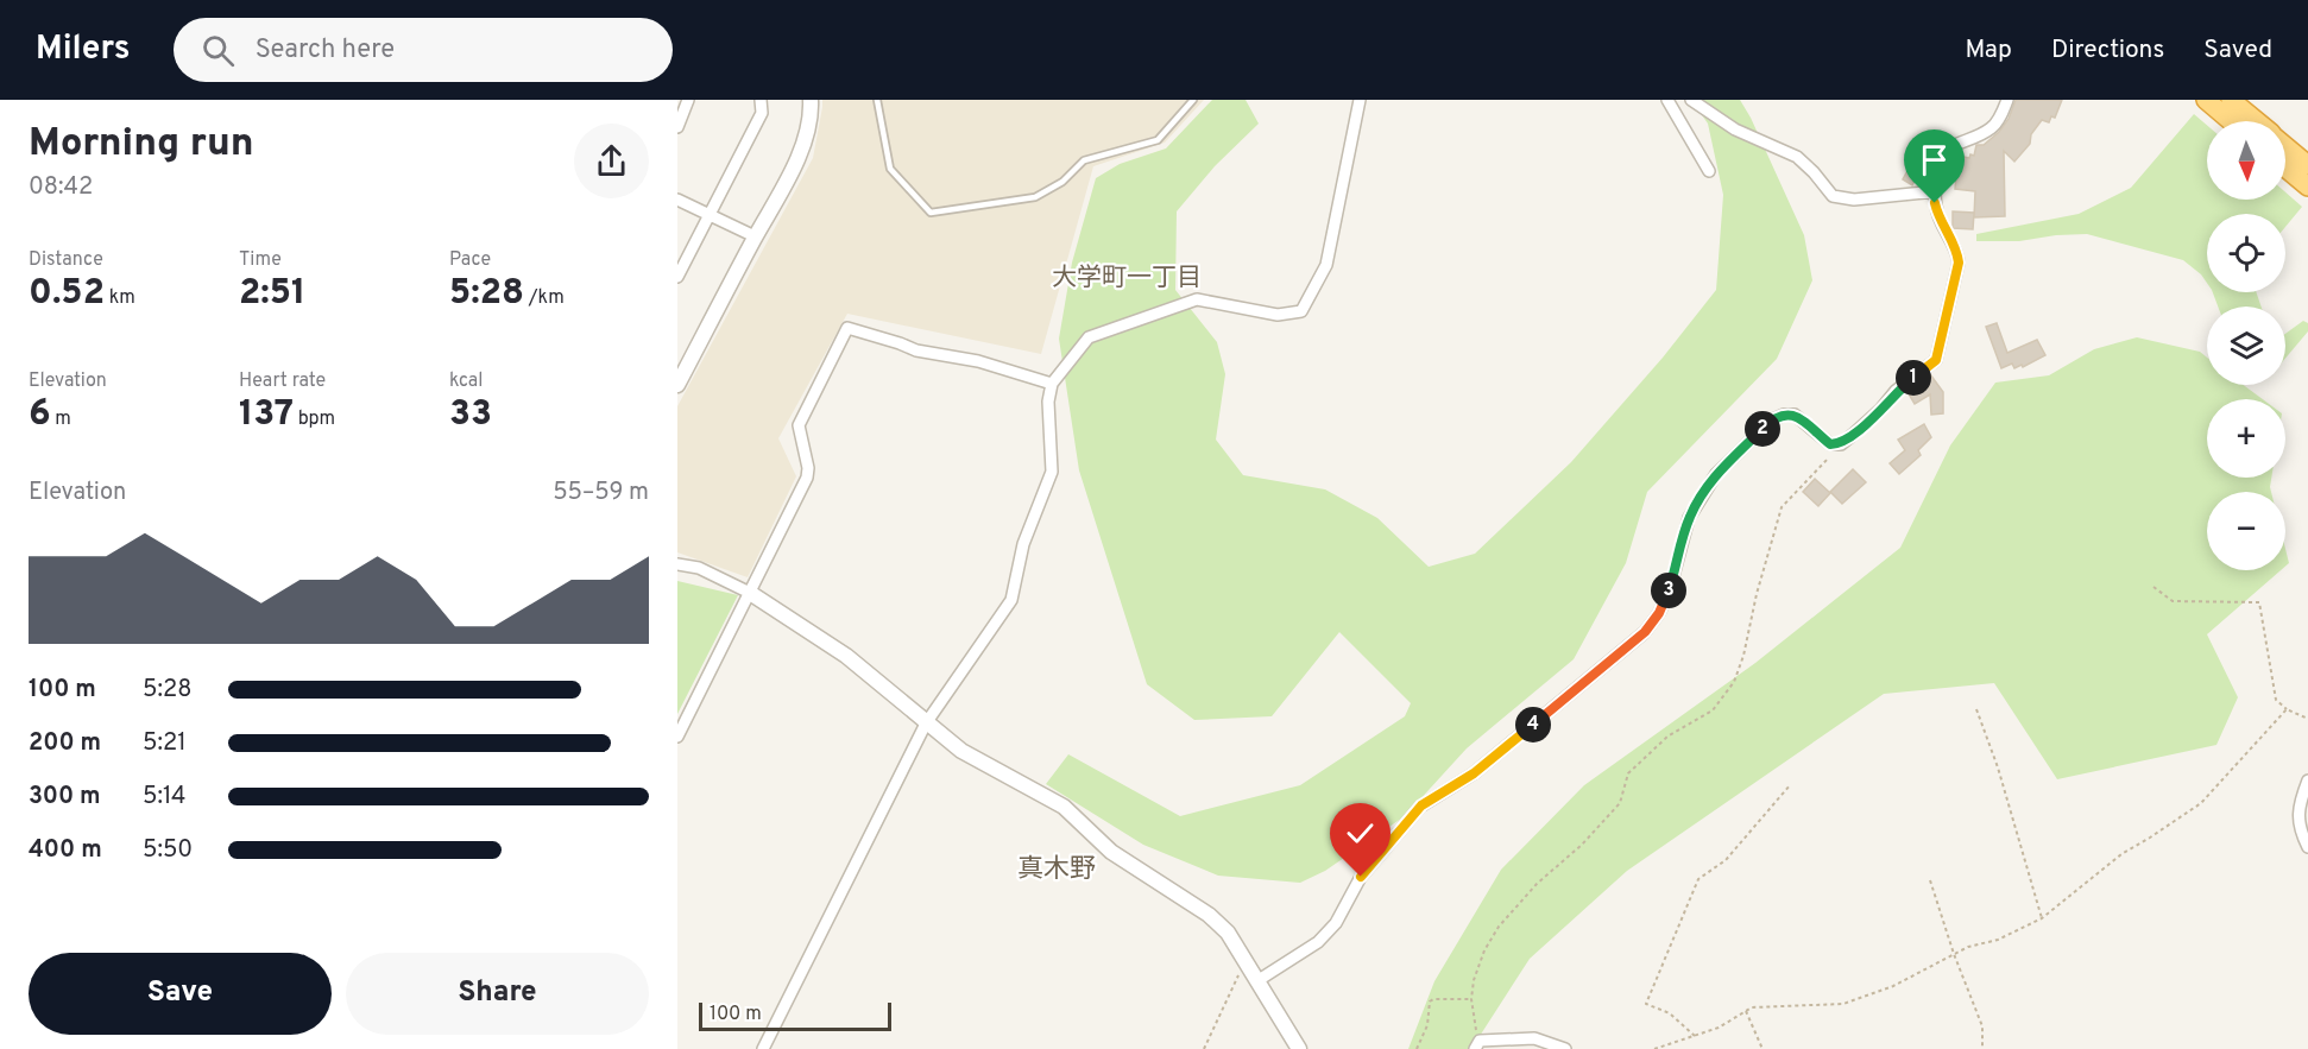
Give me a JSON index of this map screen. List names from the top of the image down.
{
  "districts": ["大学町一丁目", "真木野"],
  "scale_bar": "100 m",
  "north": "bottom",
  "page": {
    "header": "Milers",
    "search": "Search here",
    "nav": ["Map", "Directions", "Saved"],
    "heading": ["Morning run", "08:42"],
    "map_buttons": ["+", "−"],
    "stats": [
      ["Distance", "0.52 km"],
      ["Time", "2:51"],
      ["Pace", "5:28 /km"],
      ["Elevation", "6 m"],
      ["Heart rate", "137 bpm"],
      ["kcal", "33"]
    ],
    "pins": [
      "1",
      "2",
      "3",
      "4"
    ],
    "chart": ["Elevation", "55–59 m"],
    "list": [
      {
        "name": "100 m",
        "note": "5:28"
      },
      {
        "name": "200 m",
        "note": "5:21"
      },
      {
        "name": "300 m",
        "note": "5:14"
      },
      {
        "name": "400 m",
        "note": "5:50"
      }
    ],
    "buttons": ["Save", "Share"],
    "scale": "100 m"
  }
}
